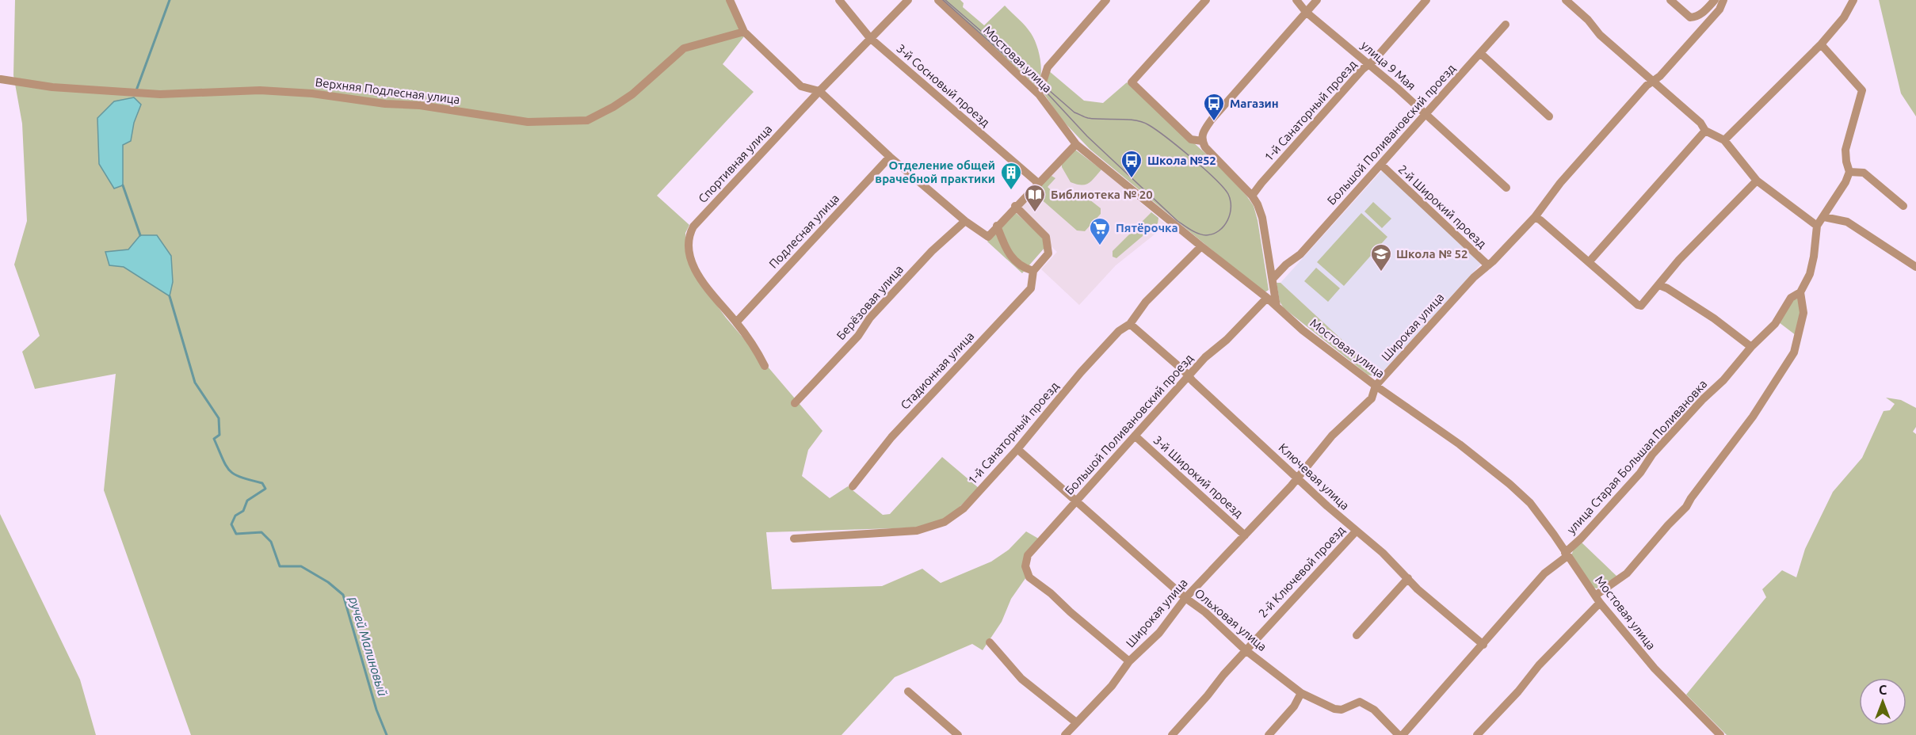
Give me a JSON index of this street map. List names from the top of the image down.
{
  "streets": {
    "street": [
      "Мостовая улица",
      "улица 9 Мая",
      "3-й Сосновый проезд",
      "Верхняя Подлесная улица",
      "1-й Санаторный проезд",
      "Большой Поливановский проезд",
      "Спортивная улица",
      "2-й Широкий проезд",
      "Подлесная улица",
      "Берёзовая улица",
      "Широкая улица",
      "Стадионная улица",
      "улица Старая Большая Поливановка",
      "3-й Широкий проезд",
      "Ключевая улица",
      "2-й Ключевой проезд",
      "Ольховая улица"
    ]
  },
  "crossings": [
    ["Мостовая улица", "1-й Санаторный проезд"],
    ["Мостовая улица", "Большой Поливановский проезд"],
    ["Мостовая улица", "Широкая улица"],
    ["Мостовая улица", "улица Старая Большая Поливановка"],
    ["улица 9 Мая", "1-й Санаторный проезд"],
    ["улица 9 Мая", "Большой Поливановский проезд"],
    ["3-й Сосновый проезд", "Спортивная улица"],
    ["1-й Санаторный проезд", "Ключевая улица"],
    ["1-й Санаторный проезд", "Ольховая улица"],
    ["Большой Поливановский проезд", "2-й Широкий проезд"],
    ["Большой Поливановский проезд", "Широкая улица"],
    ["Большой Поливановский проезд", "3-й Широкий проезд"],
    ["Большой Поливановский проезд", "Ключевая улица"],
    ["Большой Поливановский проезд", "Ольховая улица"],
    ["Спортивная улица", "Подлесная улица"],
    ["2-й Широкий проезд", "Широкая улица"],
    ["Широкая улица", "3-й Широкий проезд"],
    ["Широкая улица", "Ключевая улица"],
    ["Широкая улица", "Ольховая улица"],
    ["улица Старая Большая Поливановка", "Ключевая улица"],
    ["Ключевая улица", "2-й Ключевой проезд"],
    ["2-й Ключевой проезд", "Ольховая улица"]
  ],
  "water": ["ручей Малиновый"],
  "places": {
    "bus stop": ["Магазин", "Школа №52"],
    "building": ["Отделение общей врачебной практики"],
    "library": ["Библиотека № 20"],
    "supermarket": ["Пятёрочка"],
    "school or university": ["Школа № 52"]
  },
  "north": "top"
}
